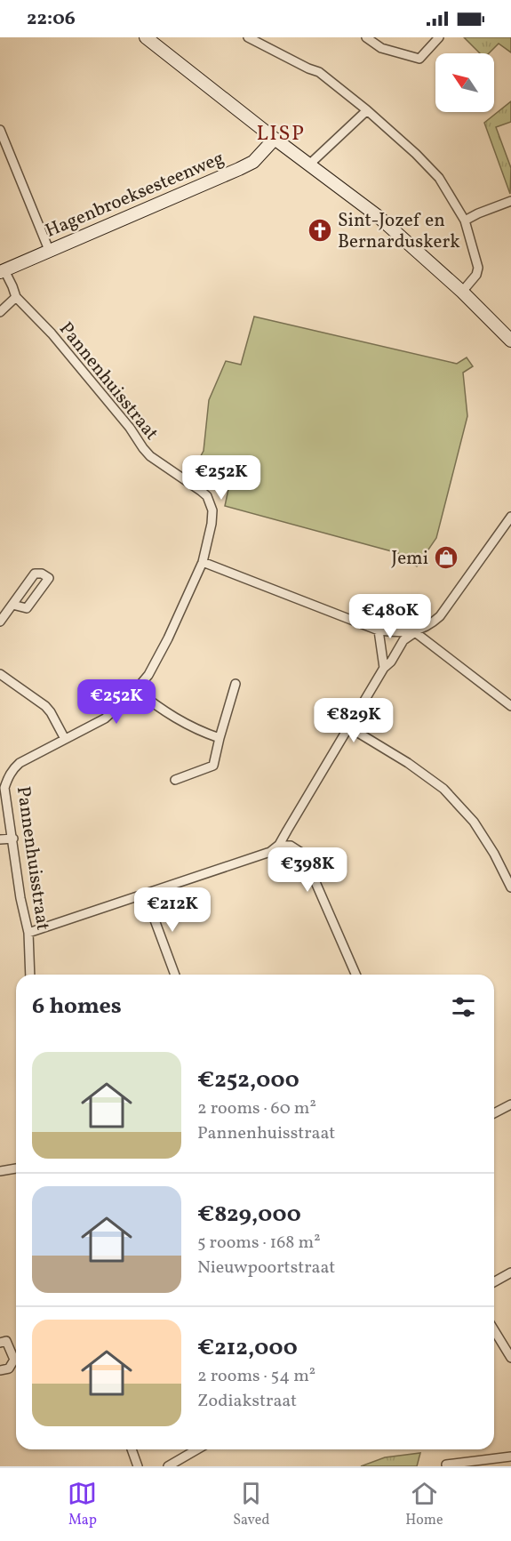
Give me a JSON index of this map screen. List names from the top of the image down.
{
  "streets": {
    "street": ["Hagenbroeksesteenweg", "Pannenhuisstraat"]
  },
  "crossings": [
    ["Hagenbroeksesteenweg", "Pannenhuisstraat"]
  ],
  "districts": ["LISP"],
  "places": {
    "church": ["Sint-Jozef en Bernarduskerk"],
    "shop": ["Jemi"]
  },
  "north": "top left",
  "page": {
    "status": "22:06",
    "price": [
      "€252K",
      "€480K",
      "€252K",
      "€829K",
      "€398K",
      "€212K"
    ],
    "heading": "6 homes",
    "list": [
      {
        "name": "€252,000",
        "note": "2 rooms · 60 m² · Pannenhuisstraat"
      },
      {
        "name": "€829,000",
        "note": "5 rooms · 168 m² · Nieuwpoortstraat"
      },
      {
        "name": "€212,000",
        "note": "2 rooms · 54 m² · Zodiakstraat"
      }
    ],
    "tabs": ["Map", "Saved", "Home"]
  }
}
